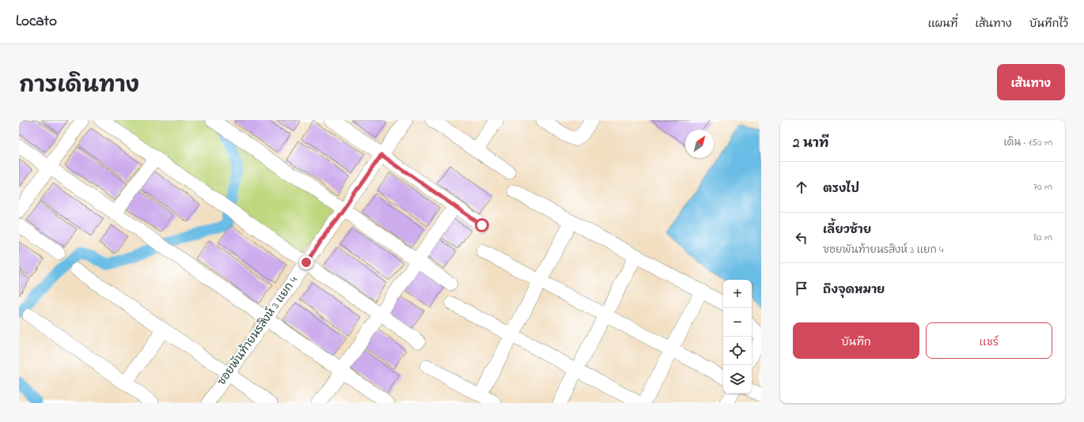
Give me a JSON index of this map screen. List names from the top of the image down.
{
  "streets": {
    "street": ["ซอยพันท้ายนรสิงห์ 3 แยก 4"]
  },
  "north": "top right",
  "page": {
    "header": "Locato",
    "nav": ["แผนที่", "เส้นทาง", "บันทึกไว้"],
    "title": "การเดินทาง",
    "buttons": [
      "เส้นทาง",
      ["บันทึก", "แชร์"]
    ],
    "heading": ["2 นาที", "เดิน · 150 m"],
    "list": [
      ["ตรงไป", "70 m"],
      ["เลี้ยวซ้าย", "ซอยพันท้ายนรสิงห์ 3 แยก 4", "80 m"],
      "ถึงจุดหมาย"
    ],
    "map_buttons": ["+", "−"]
  }
}
